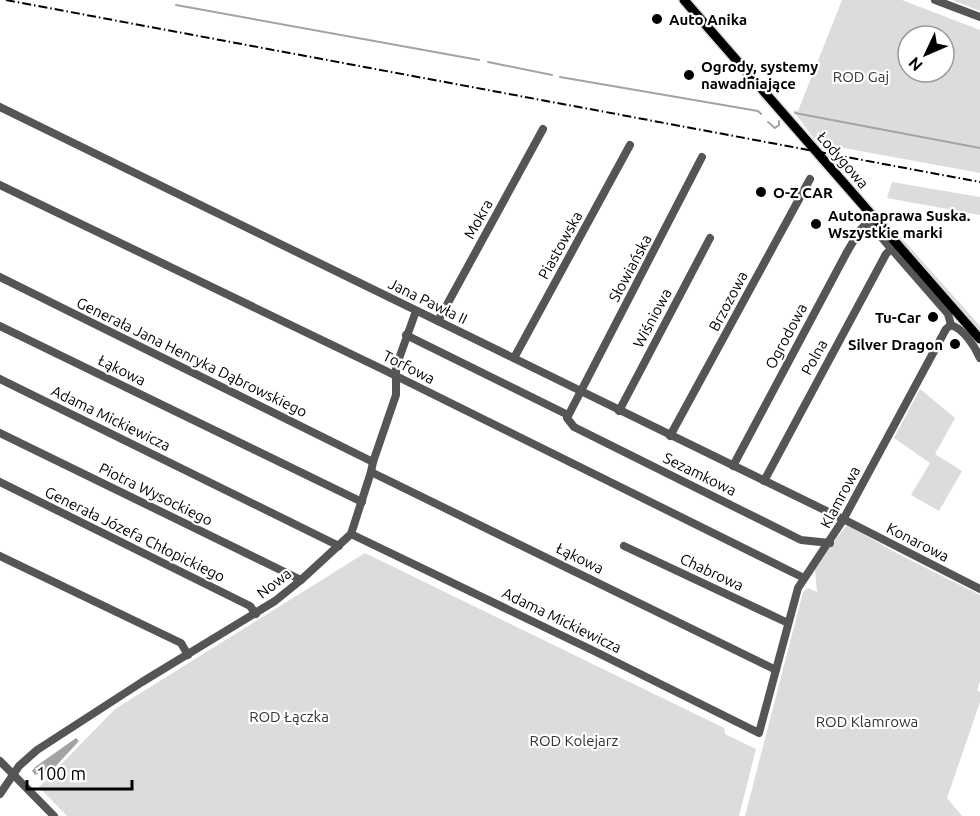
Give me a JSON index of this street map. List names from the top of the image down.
{
  "streets": {
    "main road": ["Łodygowa"],
    "street": [
      "Mokra",
      "Piastowska",
      "Słowiańska",
      "Jana Pawła II",
      "Brzozowa",
      "Wiśniowa",
      "Ogrodowa",
      "Generała Jana Henryka Dąbrowskiego",
      "Polna",
      "Torfowa",
      "Łąkowa",
      "Adama Mickiewicza",
      "Sezamkowa",
      "Piotra Wysockiego",
      "Klamrowa",
      "Generała Józefa Chłopickiego",
      "Konarowa",
      "Chabrowa",
      "Nowa"
    ]
  },
  "crossings": [
    ["Mokra", "Jana Pawła II"],
    ["Piastowska", "Jana Pawła II"],
    ["Słowiańska", "Jana Pawła II"],
    ["Jana Pawła II", "Brzozowa"],
    ["Jana Pawła II", "Wiśniowa"],
    ["Jana Pawła II", "Ogrodowa"],
    ["Jana Pawła II", "Polna"],
    ["Jana Pawła II", "Klamrowa"],
    ["Jana Pawła II", "Konarowa"],
    ["Jana Pawła II", "Nowa"],
    ["Ogrodowa", "Polna"],
    ["Generała Jana Henryka Dąbrowskiego", "Nowa"],
    ["Torfowa", "Klamrowa"],
    ["Torfowa", "Nowa"],
    ["Łąkowa", "Klamrowa"],
    ["Łąkowa", "Nowa"],
    ["Adama Mickiewicza", "Klamrowa"],
    ["Adama Mickiewicza", "Nowa"],
    ["Sezamkowa", "Klamrowa"],
    ["Sezamkowa", "Nowa"],
    ["Piotra Wysockiego", "Nowa"],
    ["Klamrowa", "Konarowa"],
    ["Klamrowa", "Chabrowa"],
    ["Generała Józefa Chłopickiego", "Nowa"]
  ],
  "parks": [
    "ROD Gaj",
    "ROD Łączka",
    "ROD Klamrowa",
    "ROD Kolejarz"
  ],
  "places": [
    "Auto Anika",
    "Ogrody, systemy nawadniające",
    "O-Z CAR",
    "Autonaprawa Suska. Wszystkie marki",
    "Tu-Car",
    "Silver Dragon"
  ],
  "scale_bar": "100 m",
  "north": "bottom left"
}
